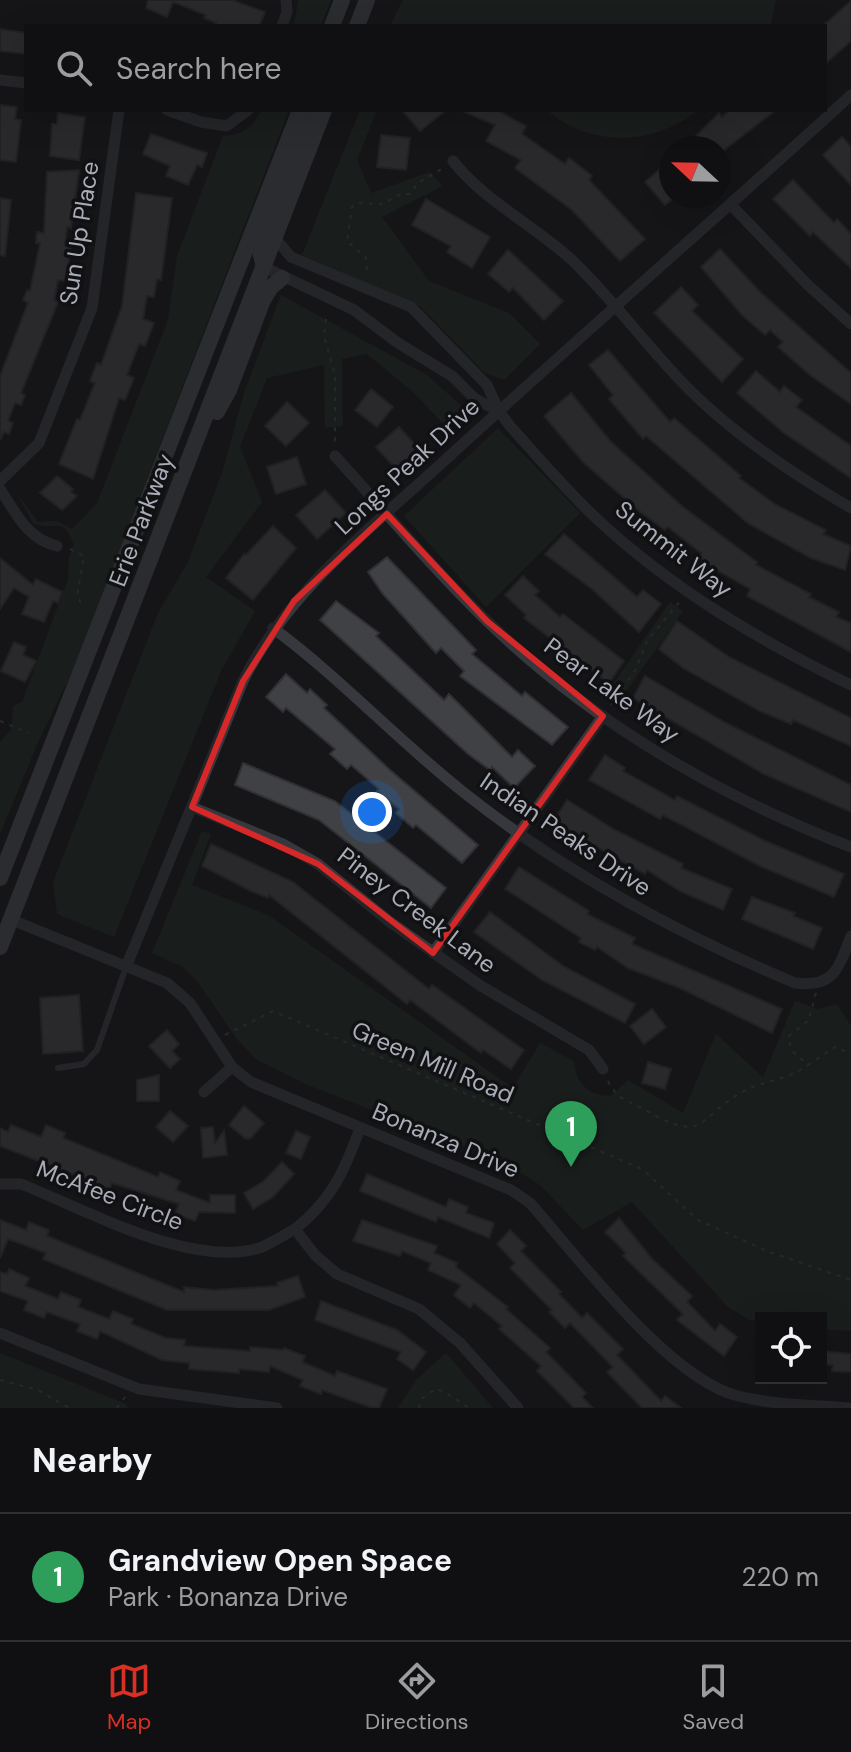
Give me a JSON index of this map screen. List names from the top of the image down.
{
  "streets": {
    "main road": ["Erie Parkway"],
    "street": [
      "Sun Up Place",
      "Longs Peak Drive",
      "Summit Way",
      "Pear Lake Way",
      "Indian Peaks Drive",
      "Piney Creek Lane",
      "Bonanza Drive",
      "McAfee Circle"
    ],
    "path": ["Green Mill Road"]
  },
  "crossings": [
    ["Longs Peak Drive", "Summit Way"],
    ["Longs Peak Drive", "Pear Lake Way"],
    ["Longs Peak Drive", "Indian Peaks Drive"],
    ["Longs Peak Drive", "Piney Creek Lane"],
    ["Longs Peak Drive", "Bonanza Drive"],
    ["Erie Parkway", "Bonanza Drive"],
    ["Green Mill Road", "Bonanza Drive"],
    ["Bonanza Drive", "McAfee Circle"]
  ],
  "north": "left",
  "page": {
    "search": "Search here",
    "pins": "1",
    "heading": "Nearby",
    "list": [
      {
        "mark": "1",
        "name": "Grandview Open Space",
        "note": "Park · Bonanza Drive",
        "value": "220 m"
      }
    ],
    "nav": ["Map", "Directions", "Saved"]
  }
}
